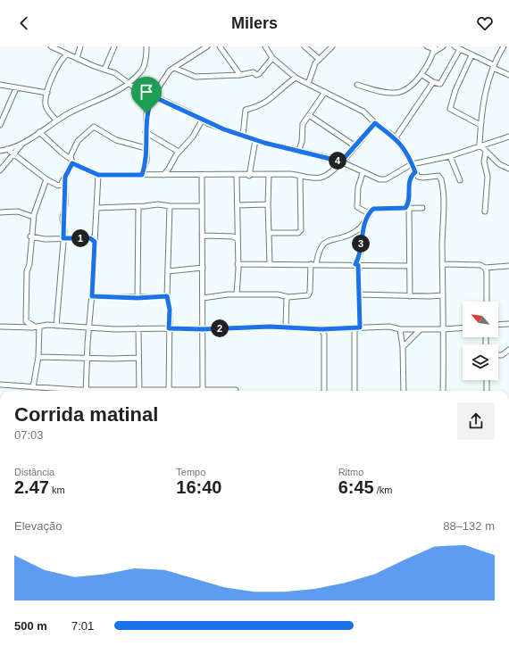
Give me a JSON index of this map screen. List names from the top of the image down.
{
  "north": "top left",
  "page": {
    "header": "Milers",
    "pins": [
      "4",
      "1",
      "3",
      "2"
    ],
    "heading": ["Corrida matinal", "07:03"],
    "stats": [
      ["Distância", "2.47 km"],
      ["Tempo", "16:40"],
      ["Ritmo", "6:45 /km"]
    ],
    "chart": ["Elevação", "88–132 m"],
    "list": [
      {
        "name": "500 m",
        "note": "7:01"
      }
    ]
  }
}
